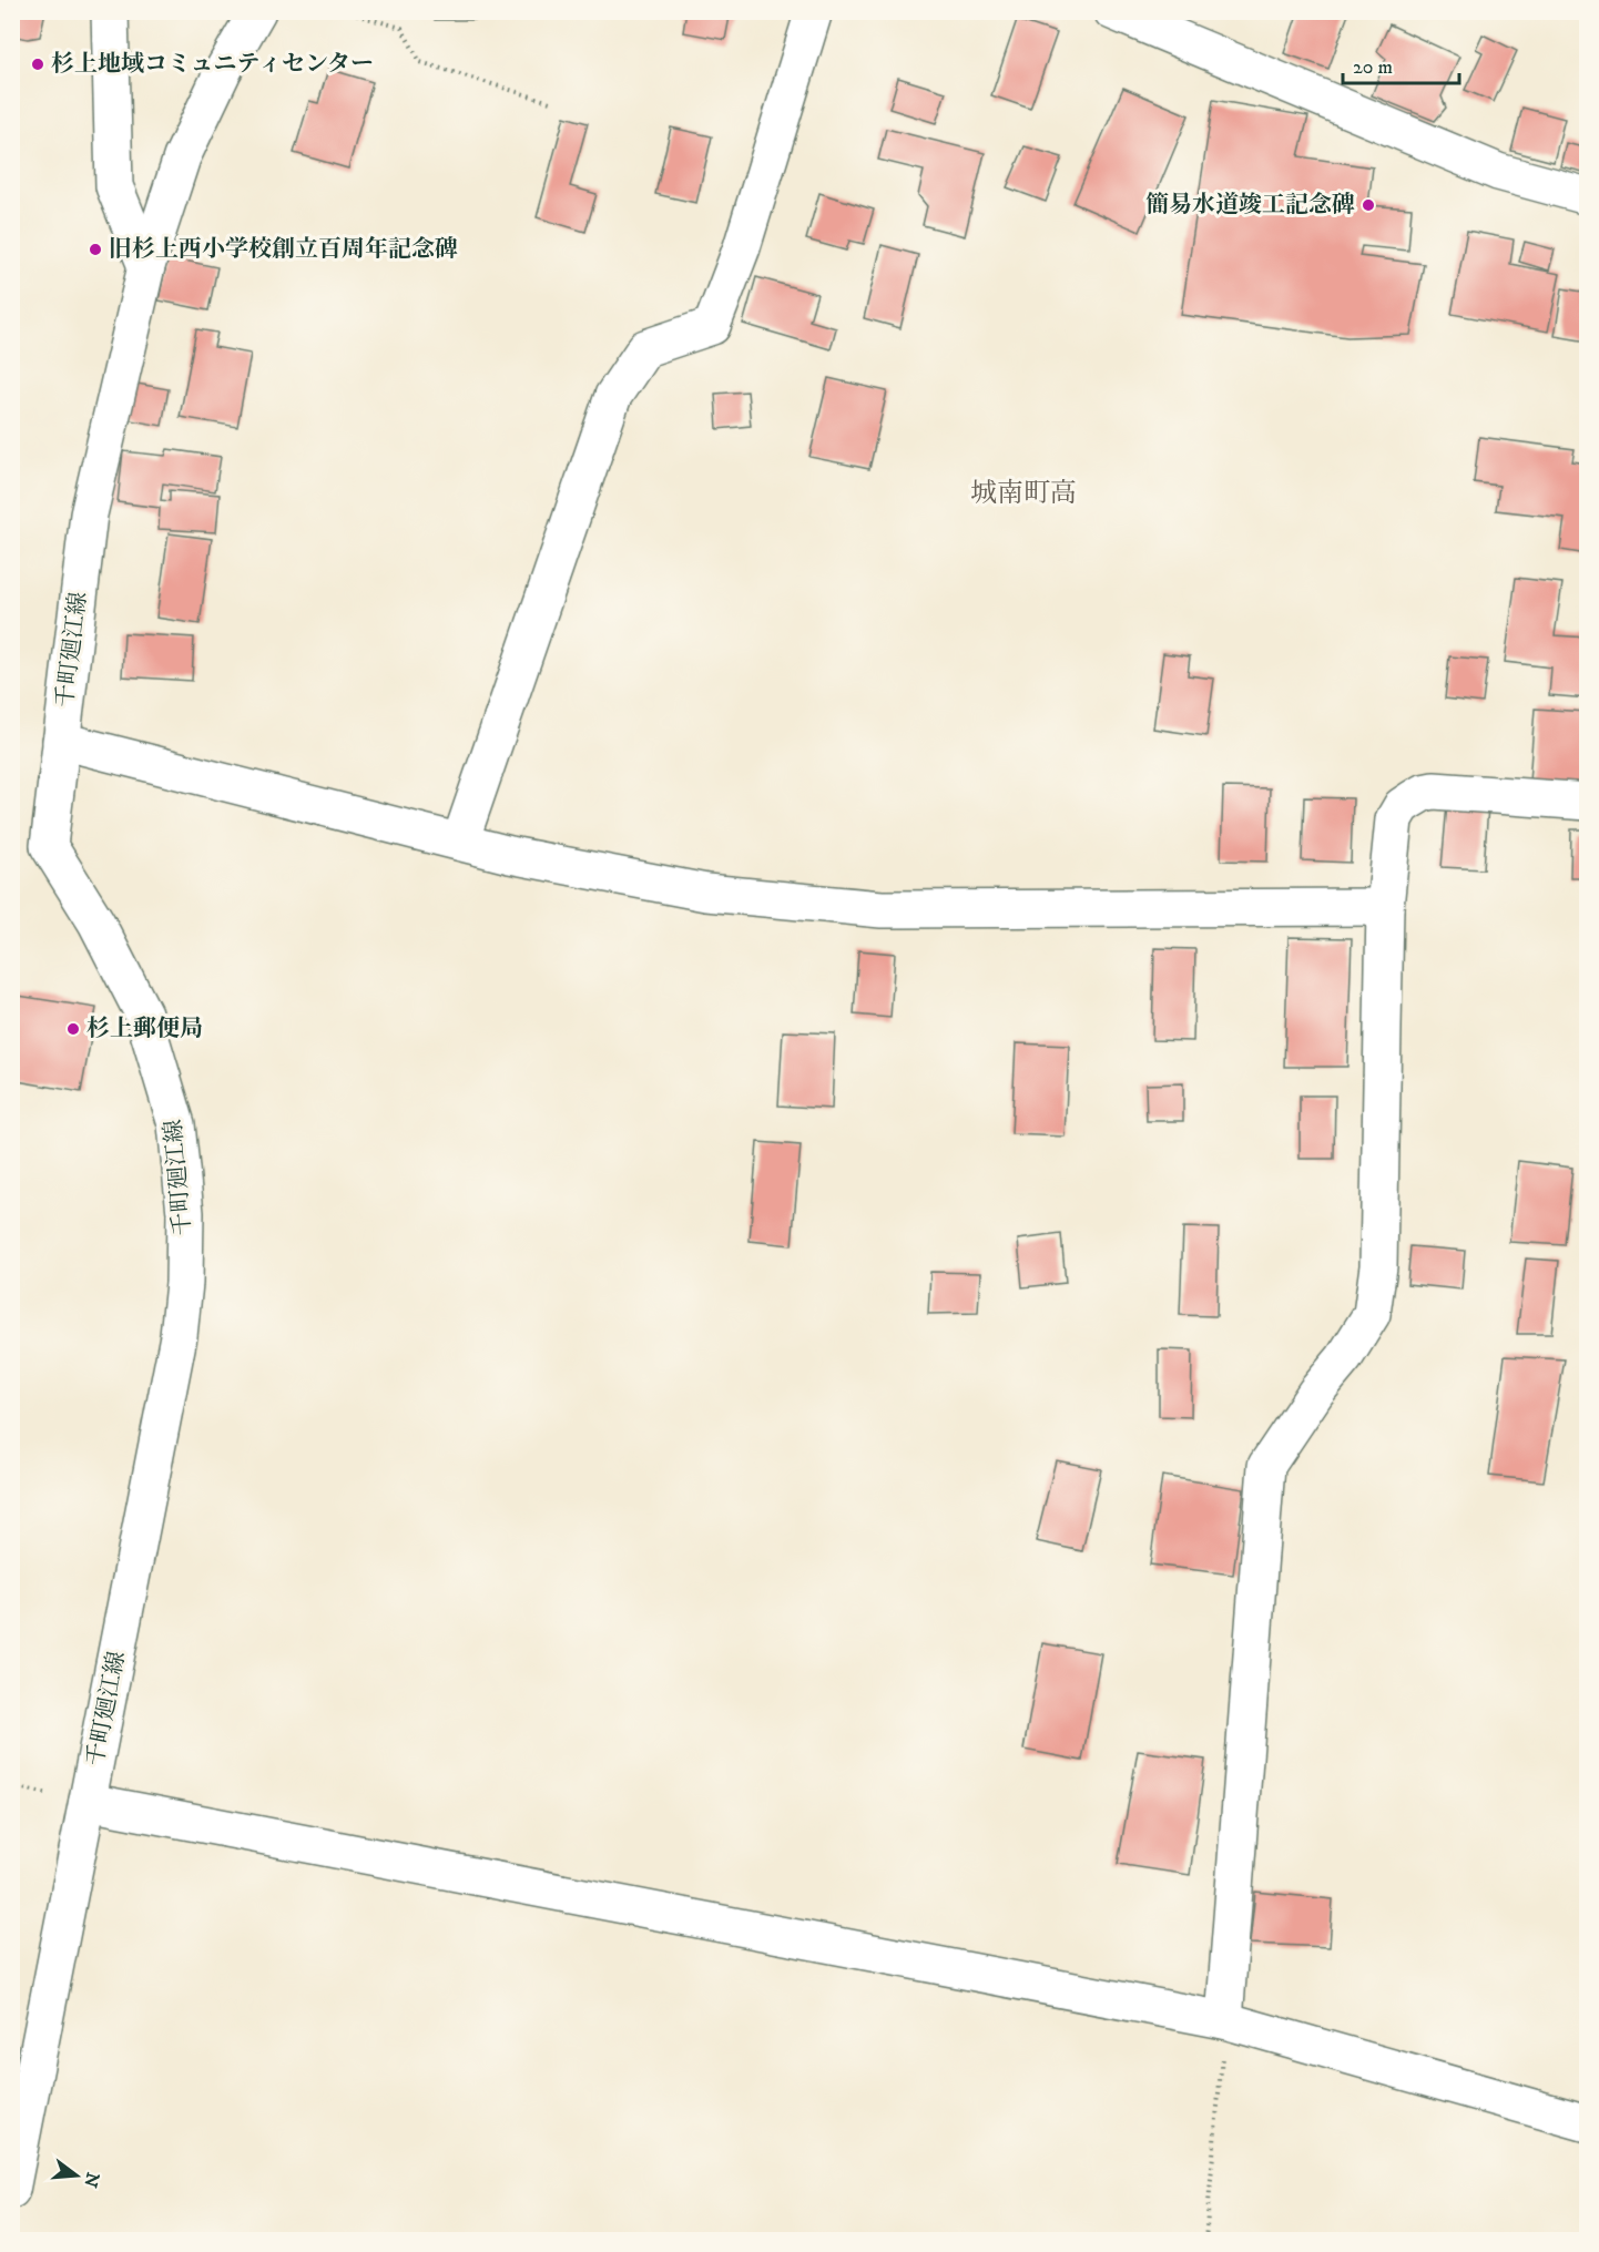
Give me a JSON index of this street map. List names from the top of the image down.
{
  "streets": {
    "street": ["千町廻江線"]
  },
  "districts": ["城南町高"],
  "places": [
    "杉上地域コミュニティセンター",
    "簡易水道竣工記念碑",
    "旧杉上西小学校創立百周年記念碑",
    "杉上郵便局"
  ],
  "scale_bar": "20 m",
  "north": "right"
}
